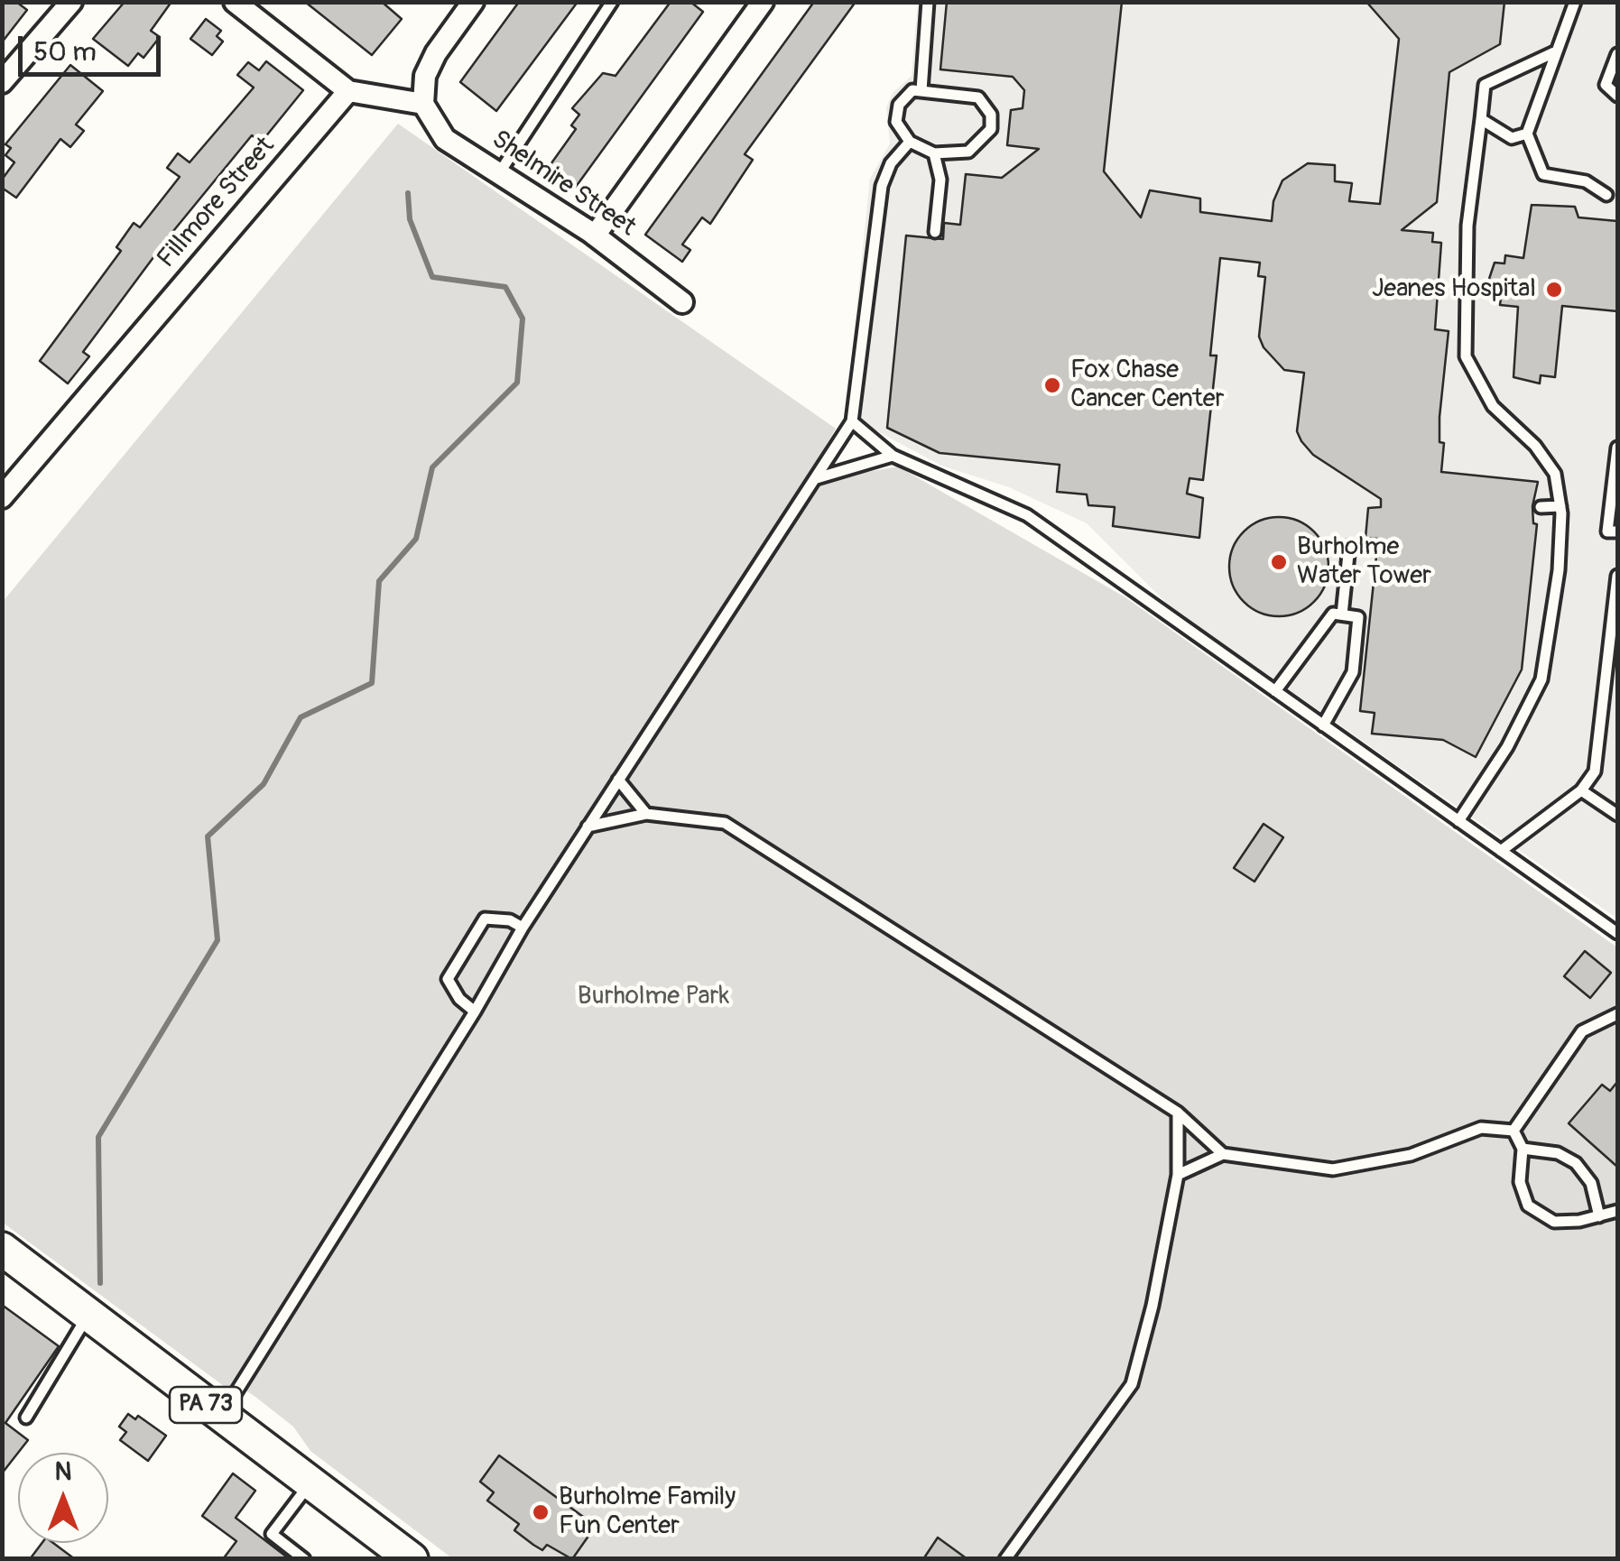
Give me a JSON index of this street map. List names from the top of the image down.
{
  "streets": {
    "main road": ["PA 73"],
    "street": ["Shelmire Street", "Fillmore Street"]
  },
  "parks": ["Burholme Park"],
  "places": [
    "Jeanes Hospital",
    "Fox Chase Cancer Center",
    "Burholme Water Tower",
    "Burholme Family Fun Center"
  ],
  "scale_bar": "50 m",
  "north": "top"
}
